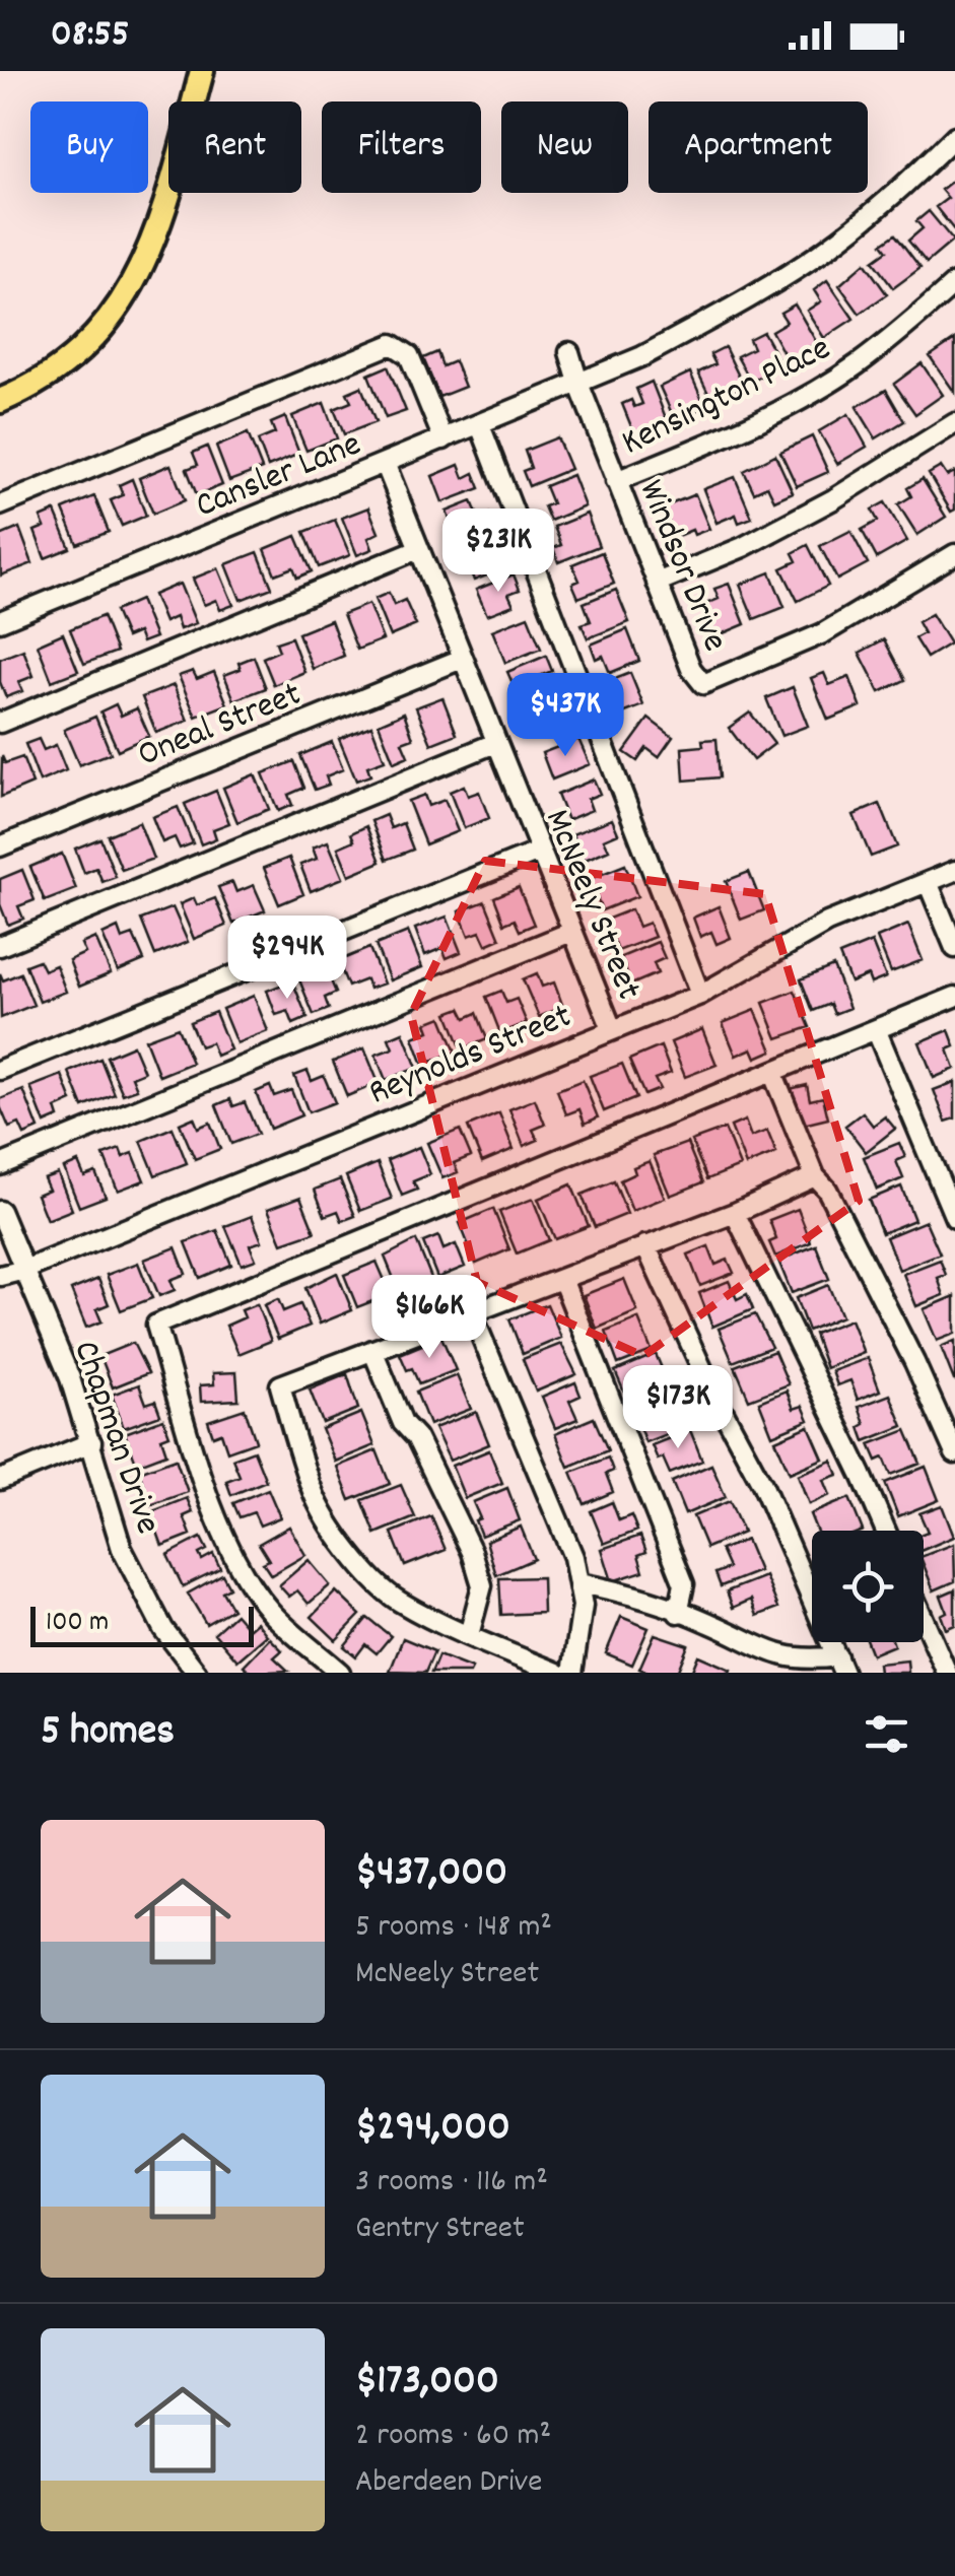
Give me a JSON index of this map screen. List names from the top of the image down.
{
  "streets": {
    "street": [
      "Kensington Place",
      "Cansler Lane",
      "Windsor Drive",
      "Oneal Street",
      "McNeely Street",
      "Reynolds Street",
      "Chapman Drive"
    ]
  },
  "crossings": [
    ["Kensington Place", "Windsor Drive"],
    ["Cansler Lane", "Windsor Drive"],
    ["Cansler Lane", "McNeely Street"],
    ["Oneal Street", "McNeely Street"],
    ["McNeely Street", "Reynolds Street"],
    ["Reynolds Street", "Chapman Drive"]
  ],
  "scale_bar": "100 m",
  "page": {
    "status": "08:55",
    "chip": [
      "Buy",
      "Rent",
      "Filters",
      "New",
      "Apartment"
    ],
    "price": [
      "$231K",
      "$437K",
      "$294K",
      "$166K",
      "$173K"
    ],
    "scale": "100 m",
    "heading": "5 homes",
    "list": [
      {
        "name": "$437,000",
        "note": "5 rooms · 148 m² · McNeely Street"
      },
      {
        "name": "$294,000",
        "note": "3 rooms · 116 m² · Gentry Street"
      },
      {
        "name": "$173,000",
        "note": "2 rooms · 60 m² · Aberdeen Drive"
      }
    ]
  }
}
